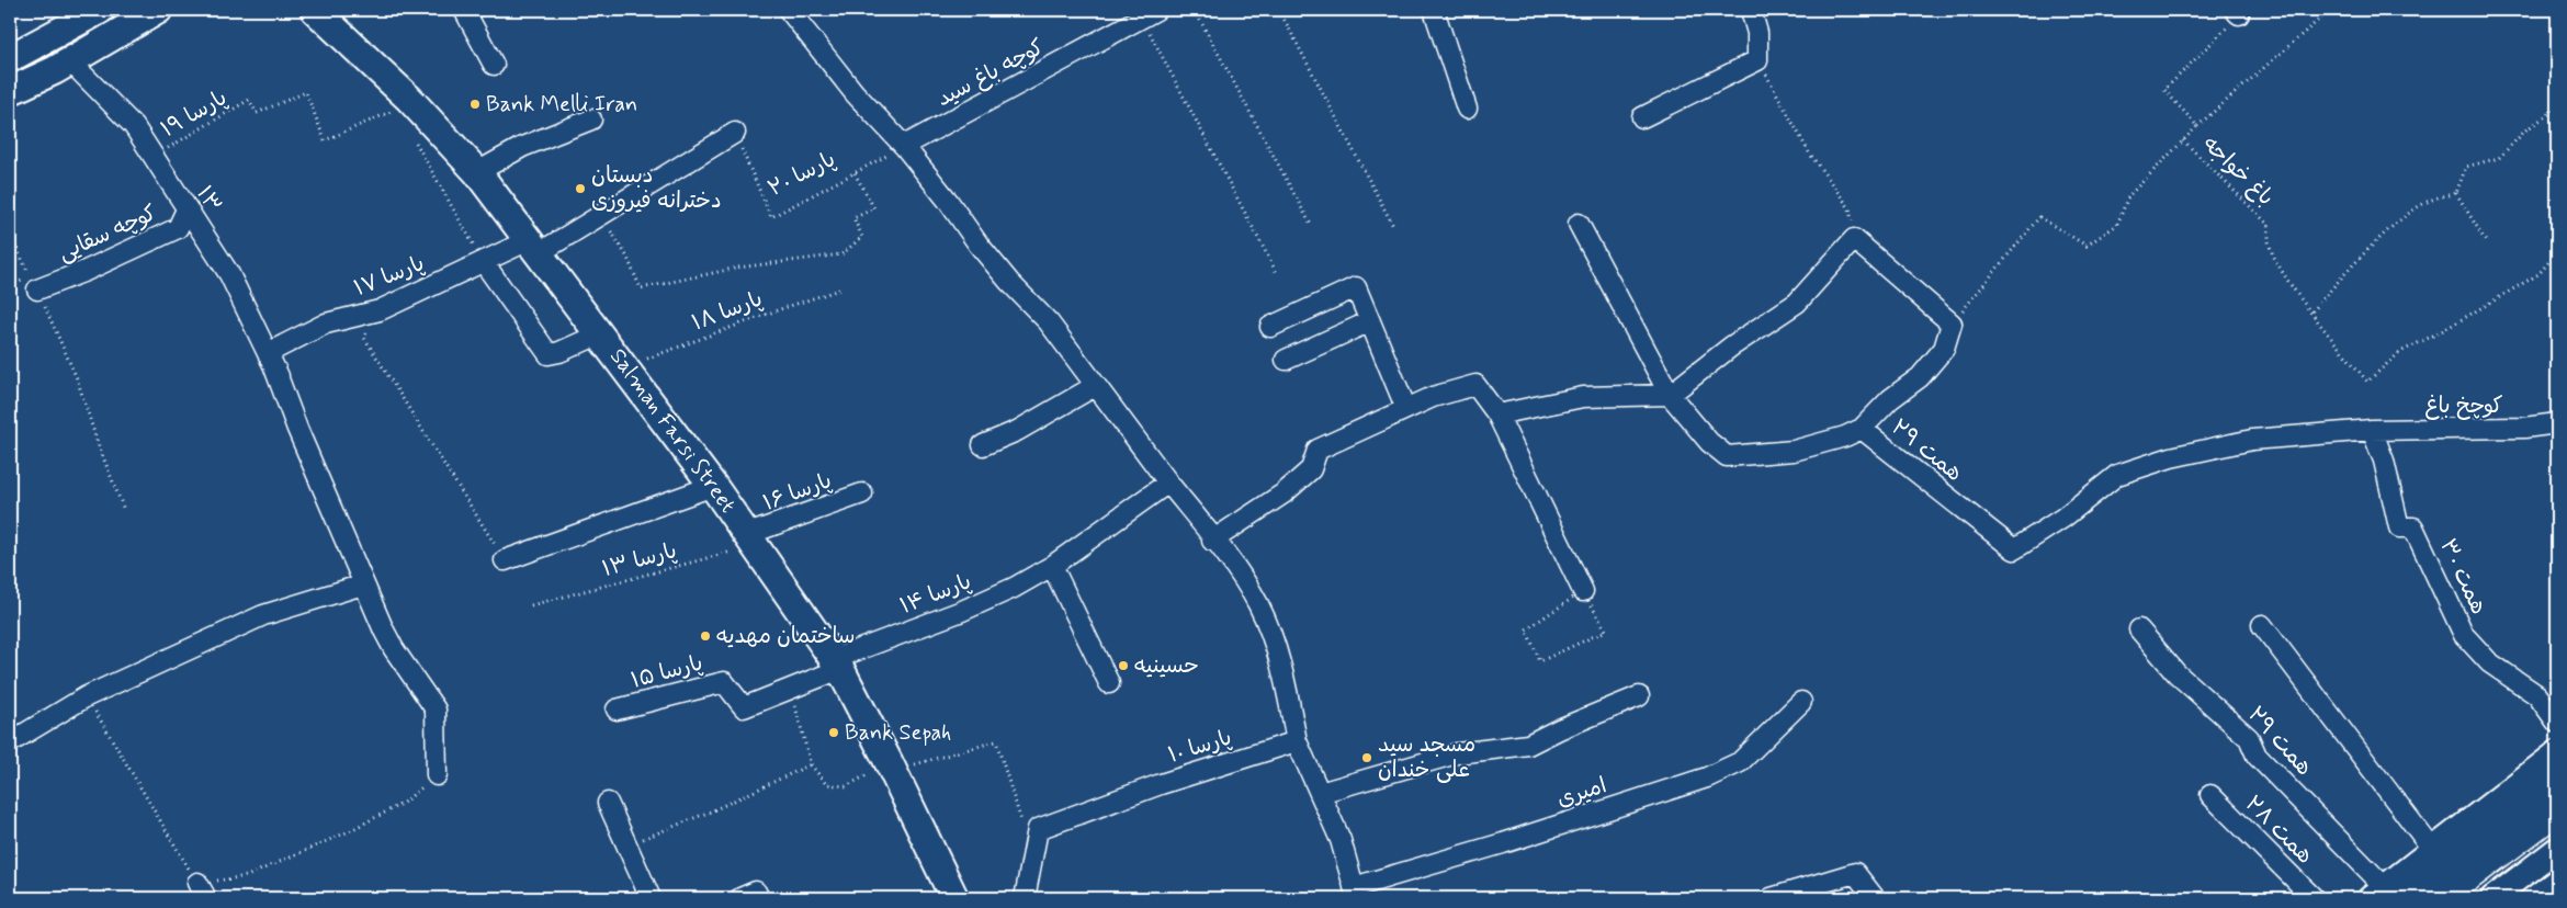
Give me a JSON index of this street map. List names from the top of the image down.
{
  "streets": {
    "main road": ["Salman Farsi Street"],
    "street": [
      "کوچه باغ سید",
      "۱۳",
      "کوچه سقایی",
      "پارسا ۱۷",
      "کوچخ باغ",
      "همت ۲۹",
      "پارسا ۱۶",
      "همت ۳۰",
      "پارسا ۱۴",
      "پارسا ۱۵",
      "پارسا ۱۰",
      "امیری",
      "همت ۲۸"
    ],
    "path": [
      "پارسا ۱۹",
      "باغ خواجه",
      "پارسا ۲۰",
      "پارسا ۱۸",
      "پارسا ۱۳"
    ]
  },
  "crossings": [
    ["کوچه باغ سید", "پارسا ۲۰"],
    ["پارسا ۱۹", "۱۳"],
    ["۱۳", "کوچه سقایی"],
    ["۱۳", "پارسا ۱۷"],
    ["پارسا ۱۷", "Salman Farsi Street"],
    ["پارسا ۱۸", "Salman Farsi Street"],
    ["کوچخ باغ", "همت ۲۹"],
    ["کوچخ باغ", "همت ۳۰"],
    ["Salman Farsi Street", "پارسا ۱۶"],
    ["Salman Farsi Street", "پارسا ۱۳"],
    ["Salman Farsi Street", "پارسا ۱۴"],
    ["Salman Farsi Street", "پارسا ۱۵"],
    ["پارسا ۱۶", "پارسا ۱۳"],
    ["پارسا ۱۴", "پارسا ۱۵"]
  ],
  "places": [
    "Bank Melli Iran",
    "دبستان دخترانه فیروزی",
    "ساختمان مهدیه",
    "حسینیه",
    "Bank Sepah",
    "مسجد سید علی خندان"
  ]
}
